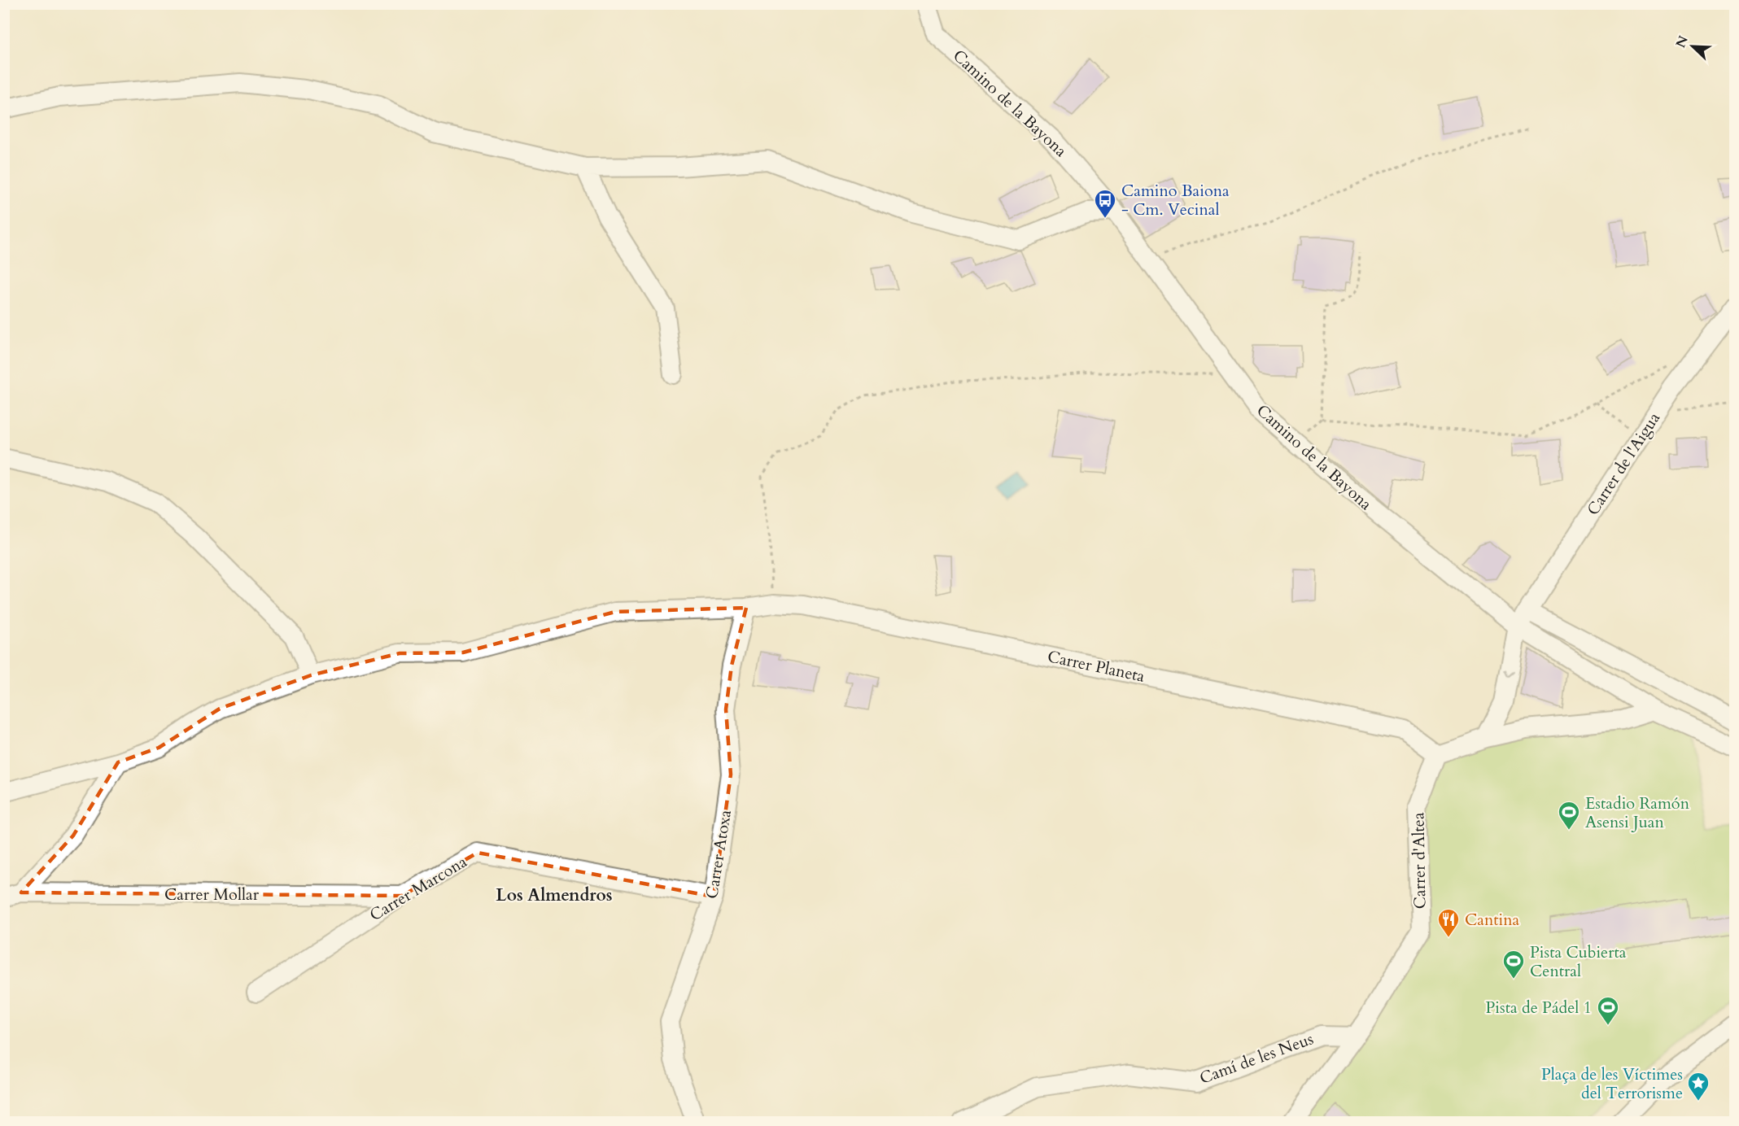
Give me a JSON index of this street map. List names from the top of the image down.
{
  "streets": {
    "street": [
      "Camino de la Bayona",
      "Carrer de l'Aigua",
      "Carrer Planeta",
      "Carrer Atoxa",
      "Carrer d'Altea",
      "Carrer Marcona",
      "Carrer Mollar",
      "Camí de les Neus"
    ]
  },
  "crossings": [
    ["Camino de la Bayona", "Carrer de l'Aigua"],
    ["Carrer Planeta", "Carrer Atoxa"],
    ["Carrer Planeta", "Carrer d'Altea"],
    ["Carrer Atoxa", "Carrer Marcona"],
    ["Carrer d'Altea", "Camí de les Neus"],
    ["Carrer Marcona", "Carrer Mollar"]
  ],
  "districts": ["Los Almendros"],
  "places": {
    "bus stop": ["Camino Baiona - Cm. Vecinal"],
    "sports": ["Estadio Ramón Asensi Juan", "Pista Cubierta Central", "Pista de Pádel 1"],
    "restaurant": ["Cantina"],
    "place": ["Plaça de les Víctimes del Terrorisme"]
  },
  "north": "top left"
}
